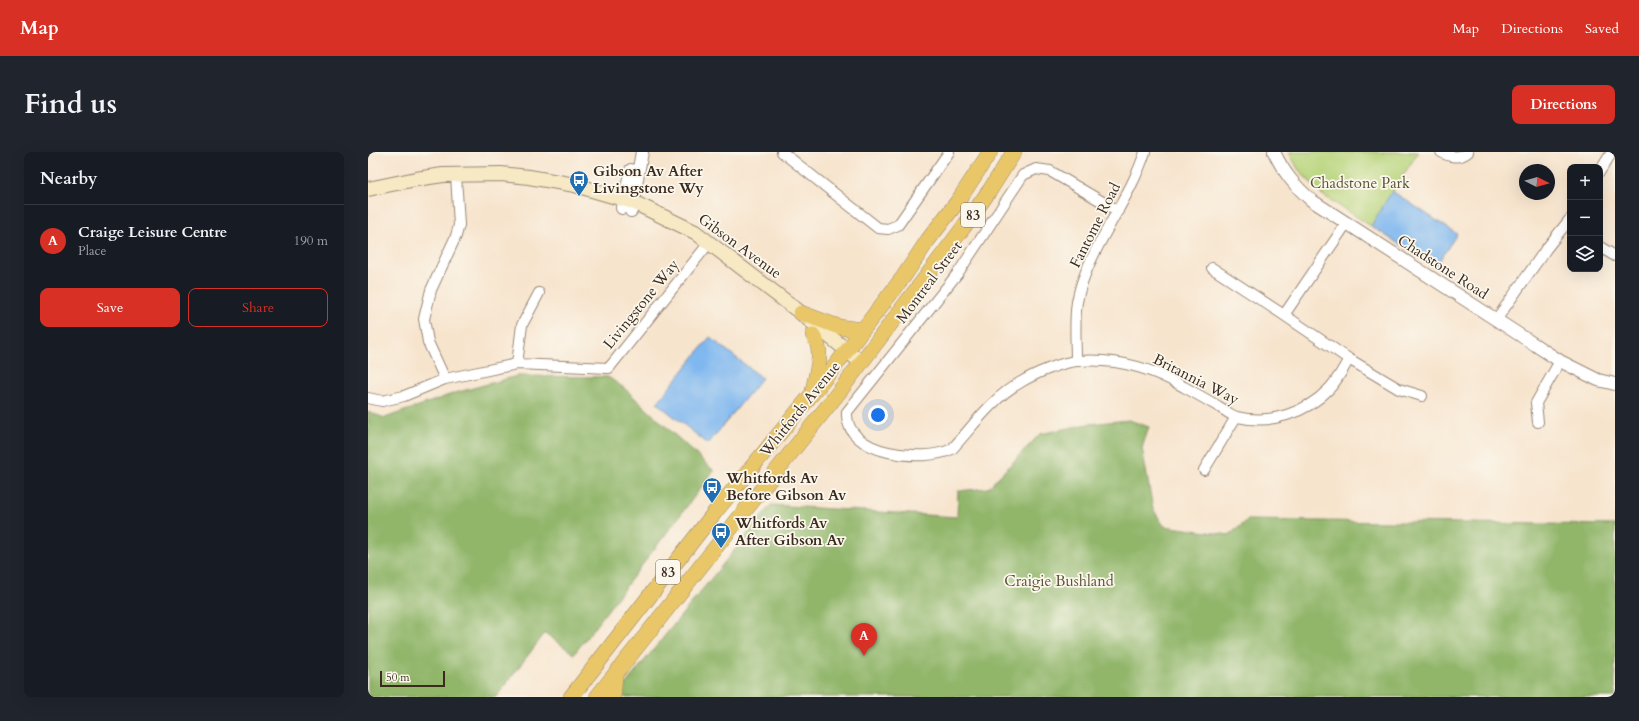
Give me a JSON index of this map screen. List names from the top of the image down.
{
  "streets": {
    "main road": ["83", "Gibson Avenue", "Whitfords Avenue"],
    "street": [
      "Fantome Road",
      "Chadstone Road",
      "Montreal Street",
      "Livingstone Way",
      "Britannia Way"
    ]
  },
  "crossings": [
    ["Fantome Road", "Montreal Street"],
    ["Fantome Road", "Britannia Way"],
    ["Gibson Avenue", "Livingstone Way"],
    ["Gibson Avenue", "Whitfords Avenue"],
    ["Montreal Street", "Britannia Way"]
  ],
  "parks": ["Chadstone Park", "Craigie Bushland"],
  "places": {
    "bus stop": ["Gibson Av After Livingstone Wy", "Whitfords Av Before Gibson Av", "Whitfords Av After Gibson Av"]
  },
  "scale_bar": "50 m",
  "north": "right",
  "page": {
    "header": "Map",
    "nav": ["Map", "Directions", "Saved"],
    "title": "Find us",
    "buttons": [
      "Directions",
      ["Save", "Share"]
    ],
    "heading": "Nearby",
    "map_buttons": ["+", "−"],
    "list": [
      {
        "mark": "A",
        "name": "Craige Leisure Centre",
        "note": "Place",
        "value": "190 m"
      }
    ],
    "pins": "A",
    "scale": "50 m"
  }
}
